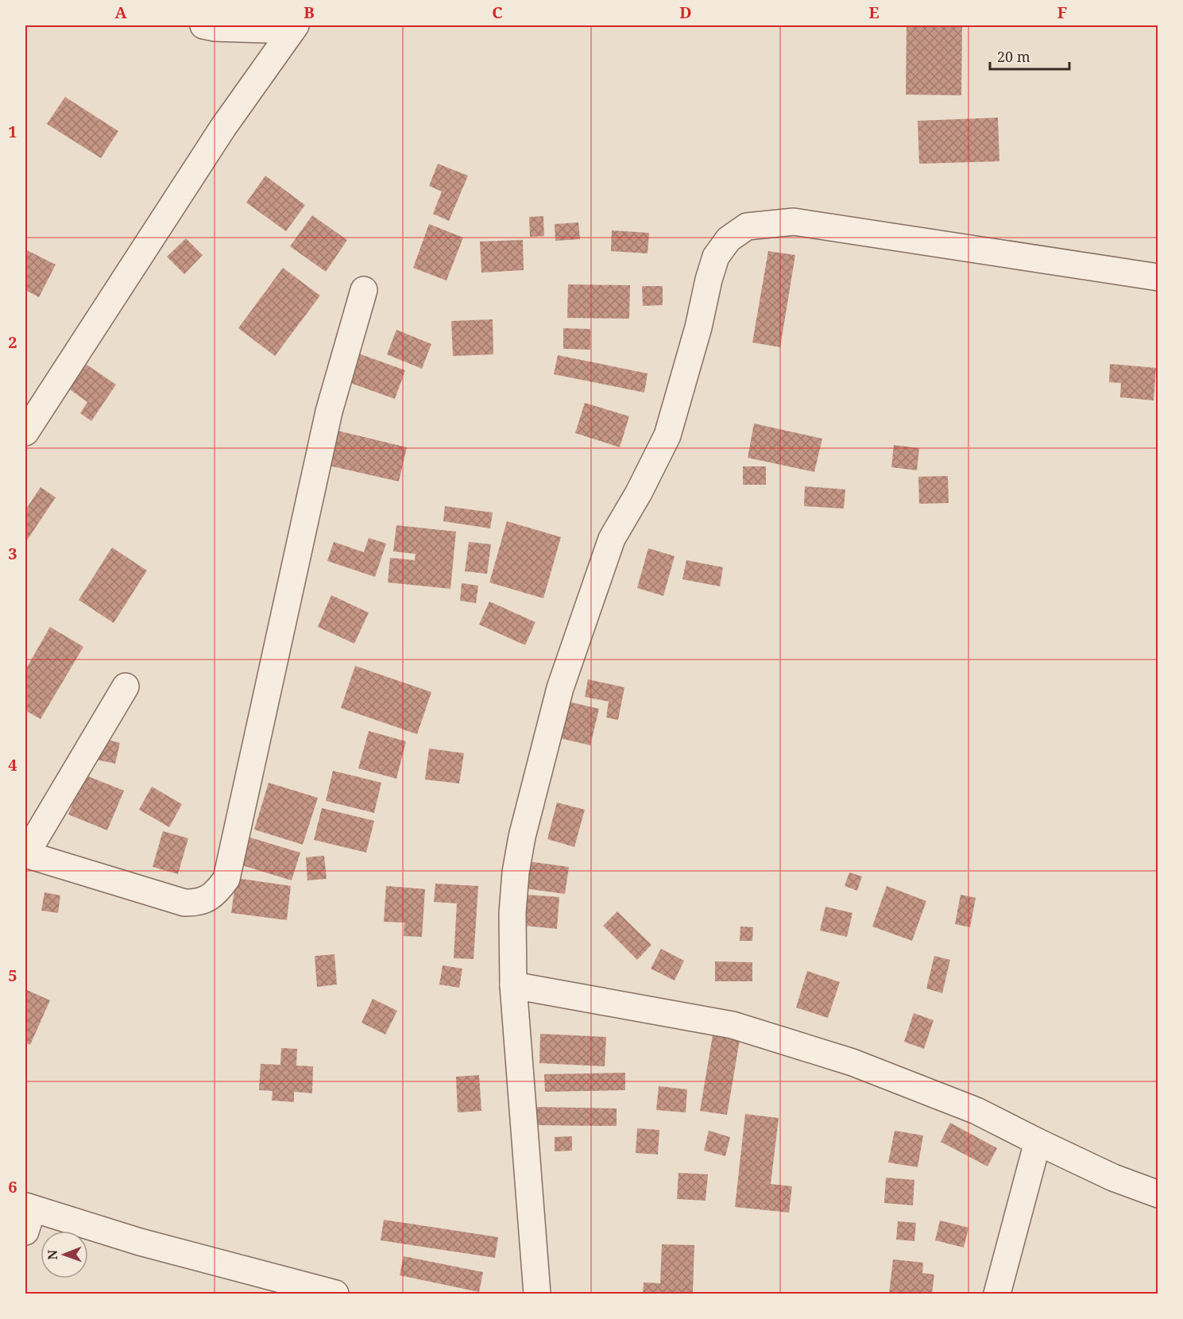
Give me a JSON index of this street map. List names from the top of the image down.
{
  "scale_bar": "20 m",
  "north": "left",
  "grid": {
    "columns": [
      "A",
      "B",
      "C",
      "D",
      "E",
      "F"
    ],
    "rows": [
      "1",
      "2",
      "3",
      "4",
      "5",
      "6"
    ]
  }
}
